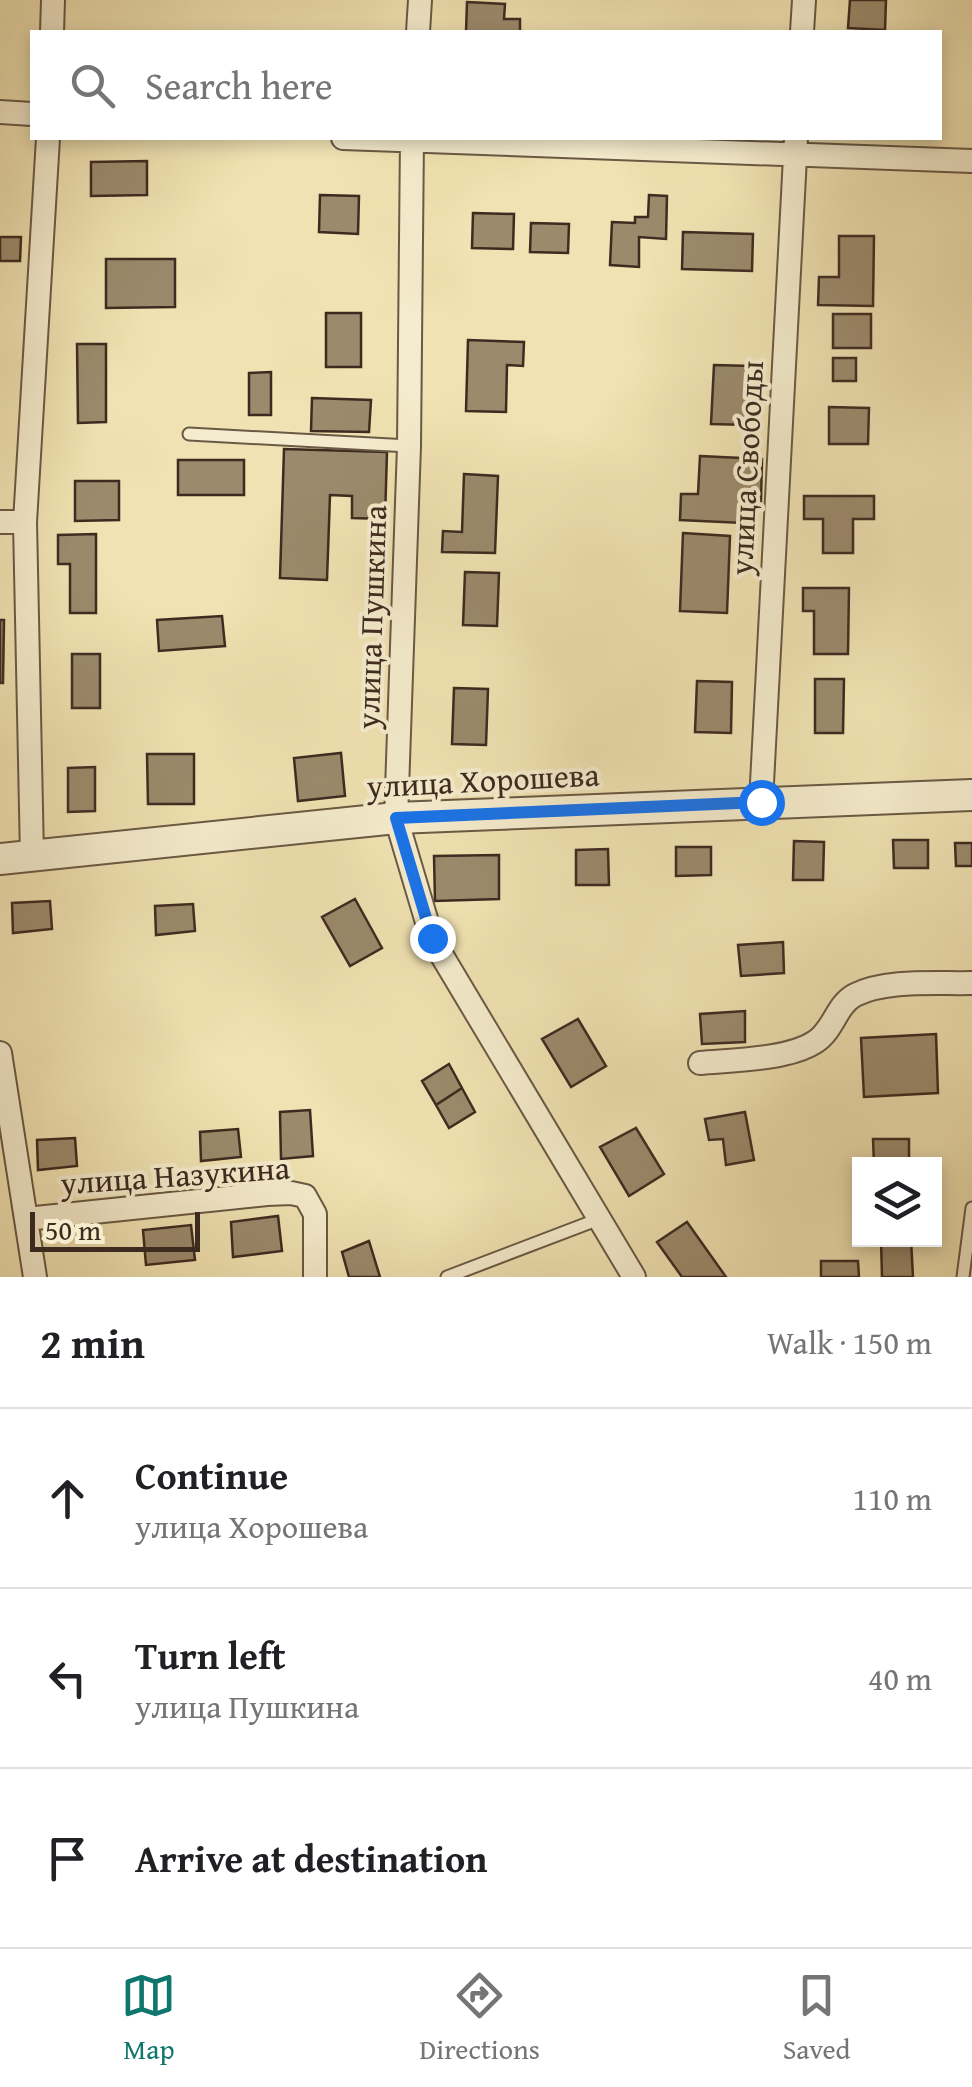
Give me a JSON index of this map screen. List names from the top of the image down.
{
  "streets": {
    "street": [
      "улица Свободы",
      "улица Пушкина",
      "улица Хорошева",
      "улица Назукина"
    ]
  },
  "crossings": [
    ["улица Свободы", "улица Хорошева"],
    ["улица Пушкина", "улица Хорошева"]
  ],
  "scale_bar": "50 m",
  "page": {
    "search": "Search here",
    "scale": "50 m",
    "heading": ["2 min", "Walk · 150 m"],
    "list": [
      ["Continue", "улица Хорошева", "110 m"],
      ["Turn left", "улица Пушкина", "40 m"],
      "Arrive at destination"
    ],
    "nav": ["Map", "Directions", "Saved"]
  }
}
